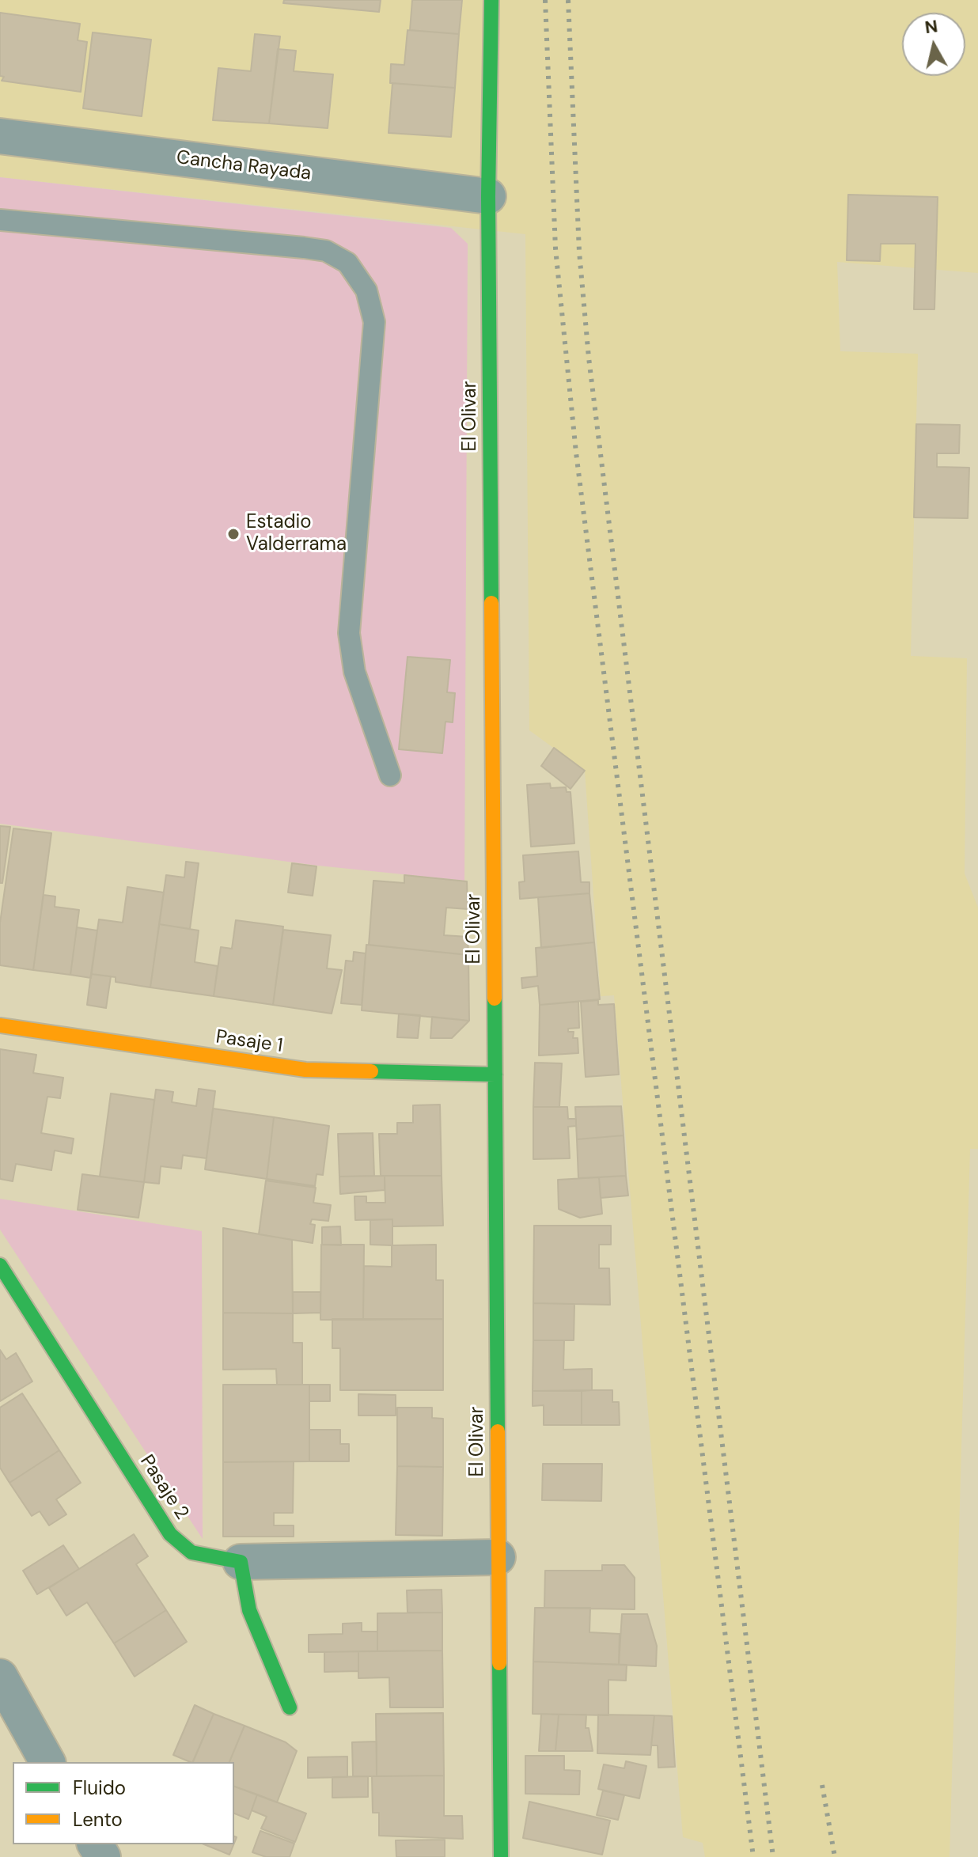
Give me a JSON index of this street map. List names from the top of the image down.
{
  "streets": {
    "street": [
      "Cancha Rayada",
      "El Olivar",
      "Pasaje 1",
      "Pasaje 2"
    ]
  },
  "crossings": [
    ["Cancha Rayada", "El Olivar"],
    ["El Olivar", "Pasaje 1"]
  ],
  "places": ["Estadio Valderrama"],
  "legend": ["Fluido", "Lento"],
  "north": "top"
}
